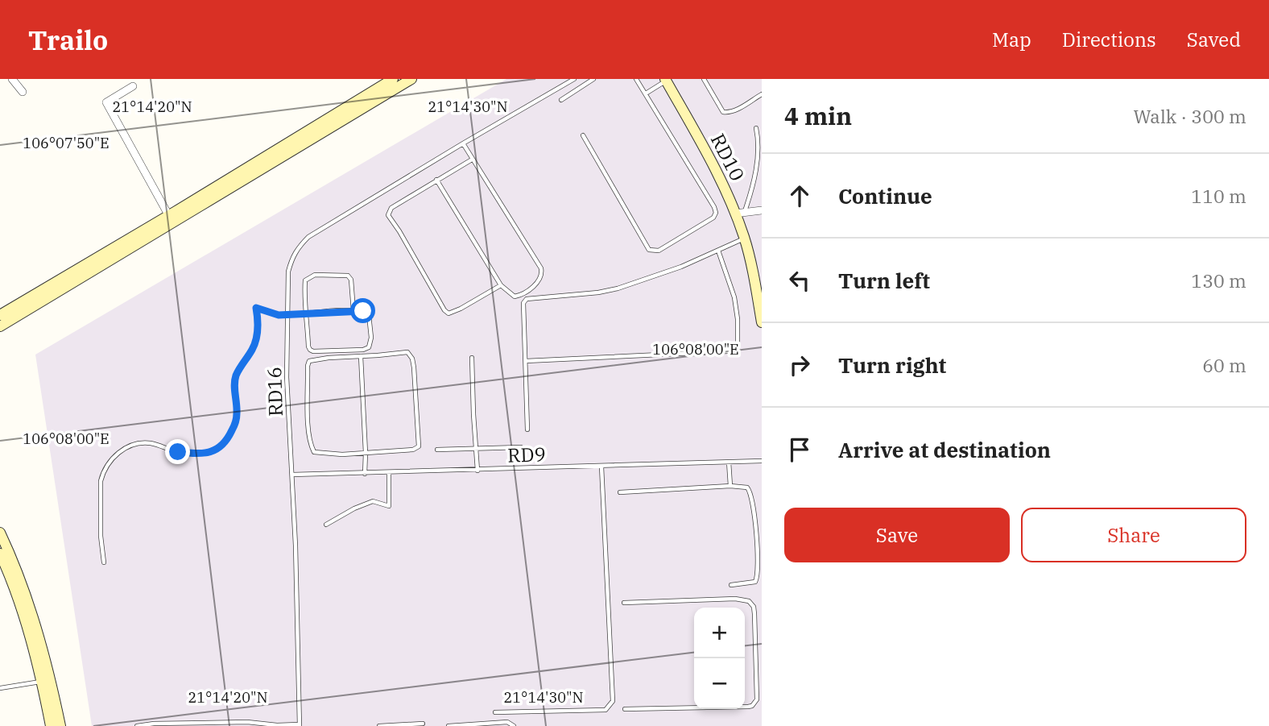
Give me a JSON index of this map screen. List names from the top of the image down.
{
  "streets": {
    "main road": ["RD10"],
    "lane": ["RD16", "RD9"]
  },
  "crossings": [
    ["RD16", "RD9"]
  ],
  "page": {
    "header": "Trailo",
    "nav": ["Map", "Directions", "Saved"],
    "heading": ["4 min", "Walk · 300 m"],
    "list": [
      ["Continue", "110 m"],
      ["Turn left", "130 m"],
      ["Turn right", "60 m"],
      "Arrive at destination"
    ],
    "buttons": ["Save", "Share"],
    "map_buttons": ["+", "−"]
  },
  "coordinates": [
    "21°14'20\"N",
    "21°14'30\"N",
    "106°07'50\"E",
    "106°08'00\"E"
  ]
}
